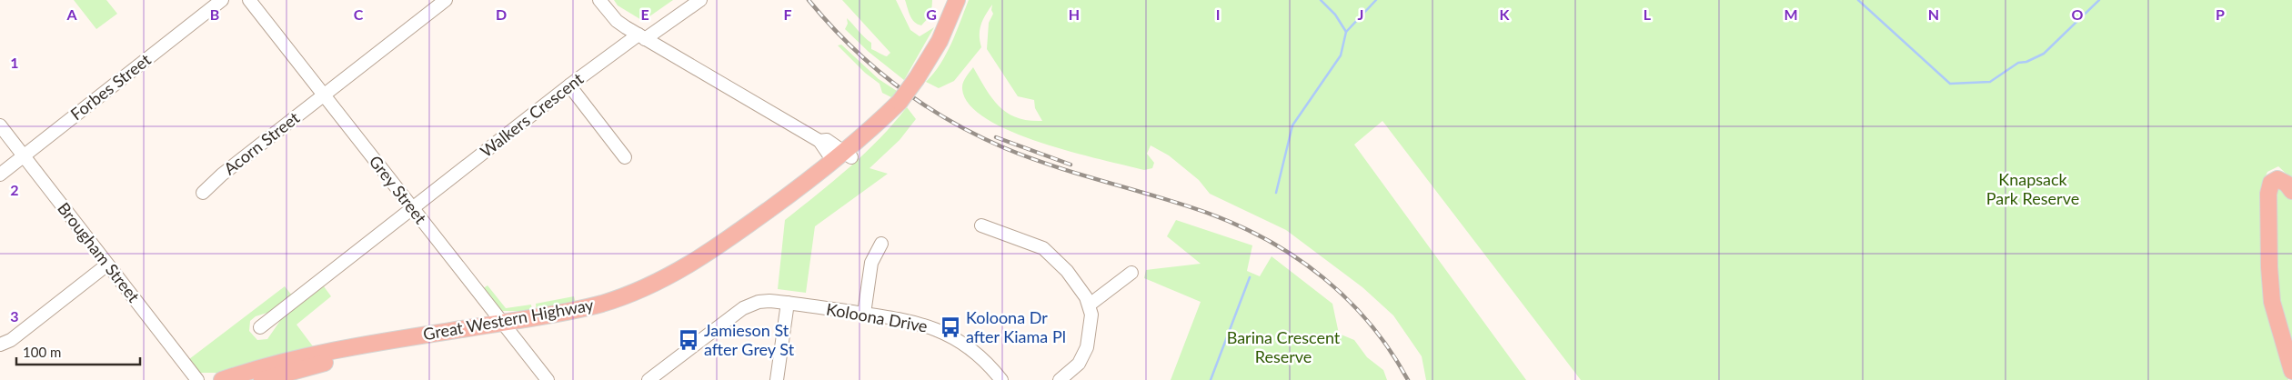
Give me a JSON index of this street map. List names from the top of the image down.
{
  "streets": {
    "main road": ["Great Western Highway"],
    "street": [
      "Forbes Street",
      "Walkers Crescent",
      "Acorn Street",
      "Grey Street",
      "Brougham Street",
      "Koloona Drive"
    ]
  },
  "crossings": [
    ["Forbes Street", "Brougham Street"],
    ["Walkers Crescent", "Grey Street"],
    ["Acorn Street", "Grey Street"],
    ["Grey Street", "Great Western Highway"]
  ],
  "parks": ["Knapsack Park Reserve", "Barina Crescent Reserve"],
  "places": {
    "bus stop": ["Koloona Dr after Kiama Pl", "Jamieson St after Grey St"]
  },
  "scale_bar": "100 m",
  "grid": {
    "columns": [
      "A",
      "B",
      "C",
      "D",
      "E",
      "F",
      "G",
      "H",
      "I",
      "J",
      "K",
      "L",
      "M",
      "N",
      "O",
      "P"
    ],
    "rows": ["1", "2", "3"]
  }
}
